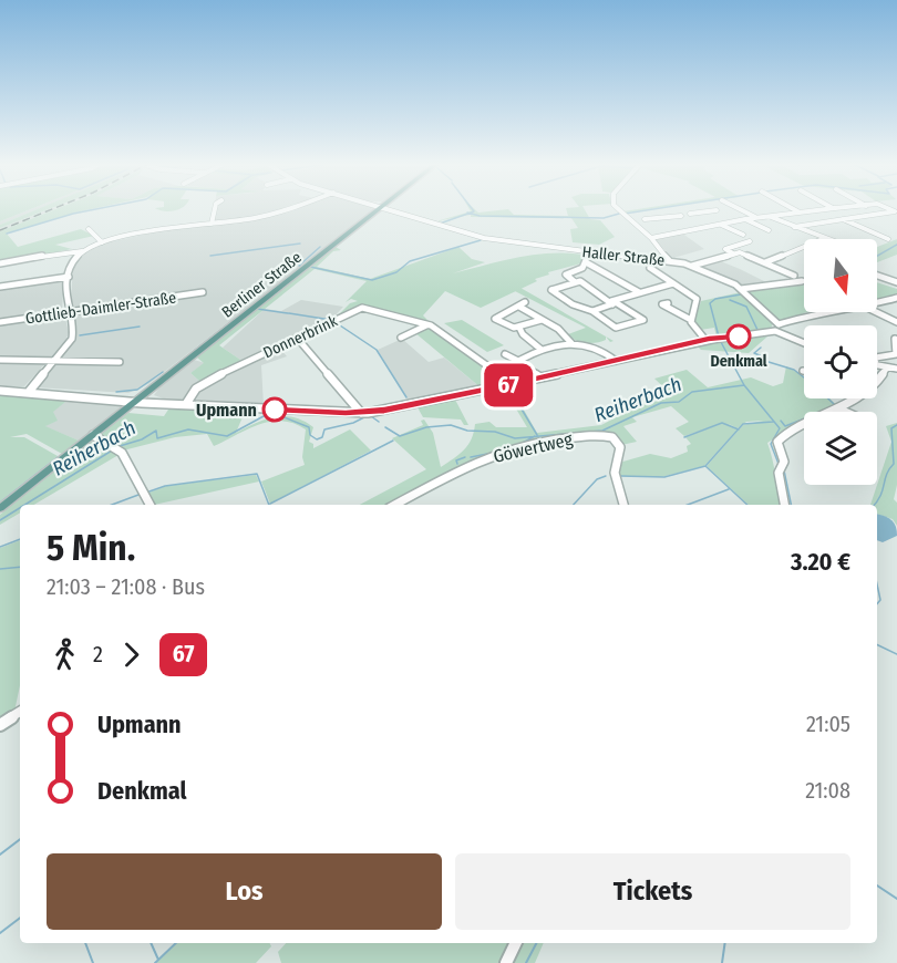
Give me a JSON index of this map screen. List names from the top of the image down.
{
  "streets": {
    "main road": ["Berliner Straße"],
    "street": [
      "Haller Straße",
      "Gottlieb-Daimler-Straße",
      "Donnerbrink",
      "Göwertweg"
    ]
  },
  "water": ["Reiherbach"],
  "places": ["Denkmal", "Upmann"],
  "lines": ["bus line 67"],
  "north": "bottom",
  "page": {
    "on_map": "67",
    "heading": ["5 Min.", "21:03 – 21:08 · Bus", "3.20 €"],
    "legs": ["2", "67"],
    "list": [
      {
        "name": "Upmann",
        "value": "21:05"
      },
      {
        "name": "Denkmal",
        "value": "21:08"
      }
    ],
    "buttons": ["Los", "Tickets"]
  }
}
